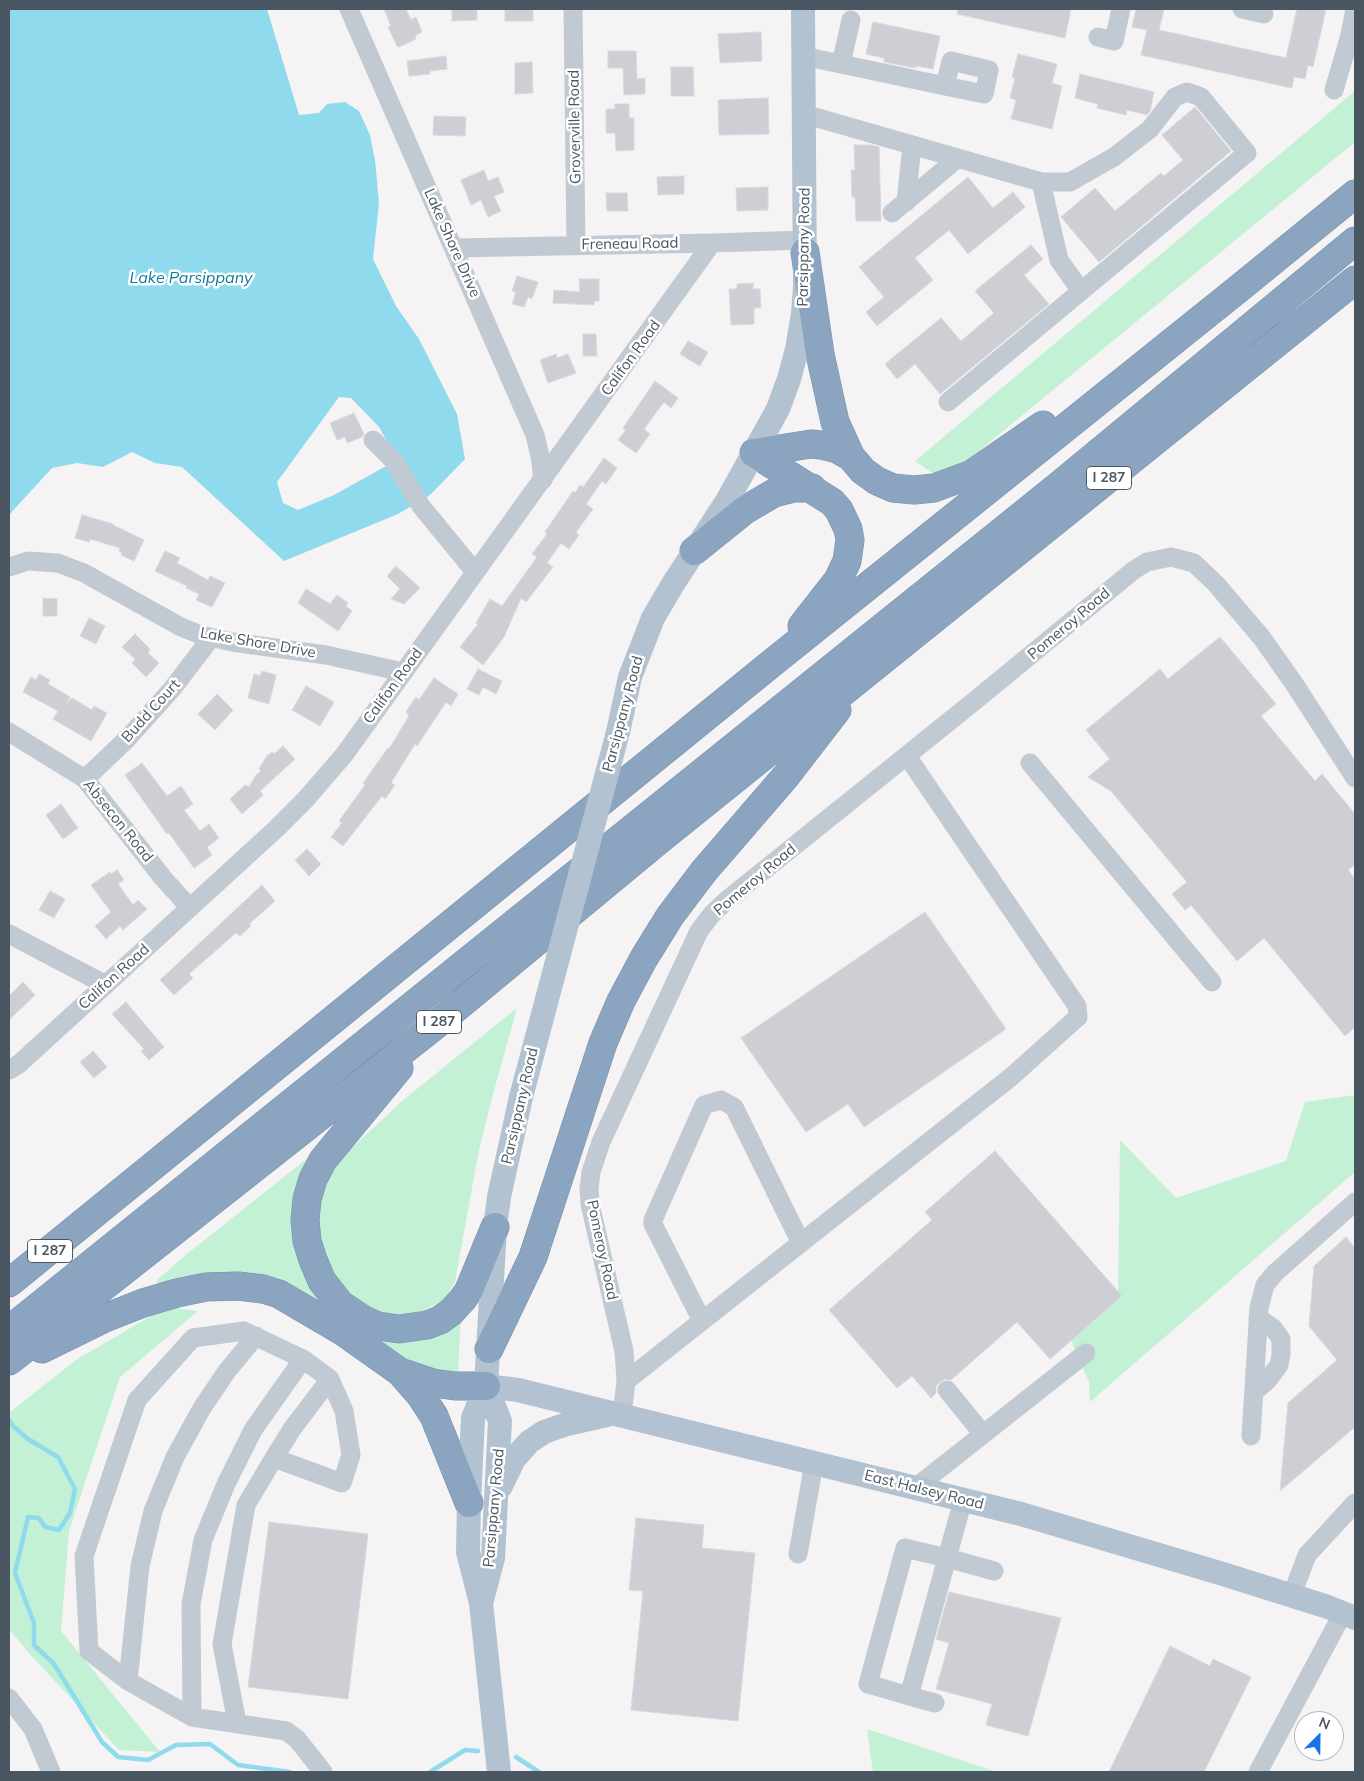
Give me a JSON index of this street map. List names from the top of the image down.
{
  "streets": {
    "highway": ["I 287"],
    "main road": ["Parsippany Road", "East Halsey Road"],
    "street": [
      "Groverville Road",
      "Lake Shore Drive",
      "Freneau Road",
      "Califon Road",
      "Pomeroy Road",
      "Budd Court",
      "Absecon Road"
    ]
  },
  "crossings": [
    ["Groverville Road", "Freneau Road"],
    ["Lake Shore Drive", "Freneau Road"],
    ["Lake Shore Drive", "Califon Road"],
    ["Lake Shore Drive", "Budd Court"],
    ["Freneau Road", "Parsippany Road"],
    ["Freneau Road", "Califon Road"],
    ["Parsippany Road", "East Halsey Road"],
    ["Califon Road", "Absecon Road"],
    ["Pomeroy Road", "East Halsey Road"],
    ["Budd Court", "Absecon Road"]
  ],
  "water": ["Lake Parsippany"],
  "north": "top right"
}
